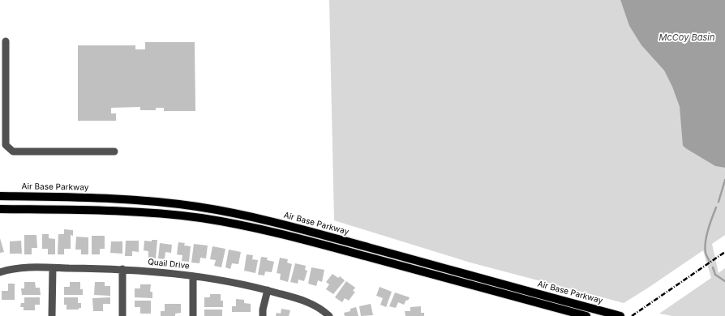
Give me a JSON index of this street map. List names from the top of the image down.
{
  "streets": {
    "main road": ["Air Base Parkway"],
    "street": ["Quail Drive"]
  },
  "water": ["McCoy Basin"]
}
